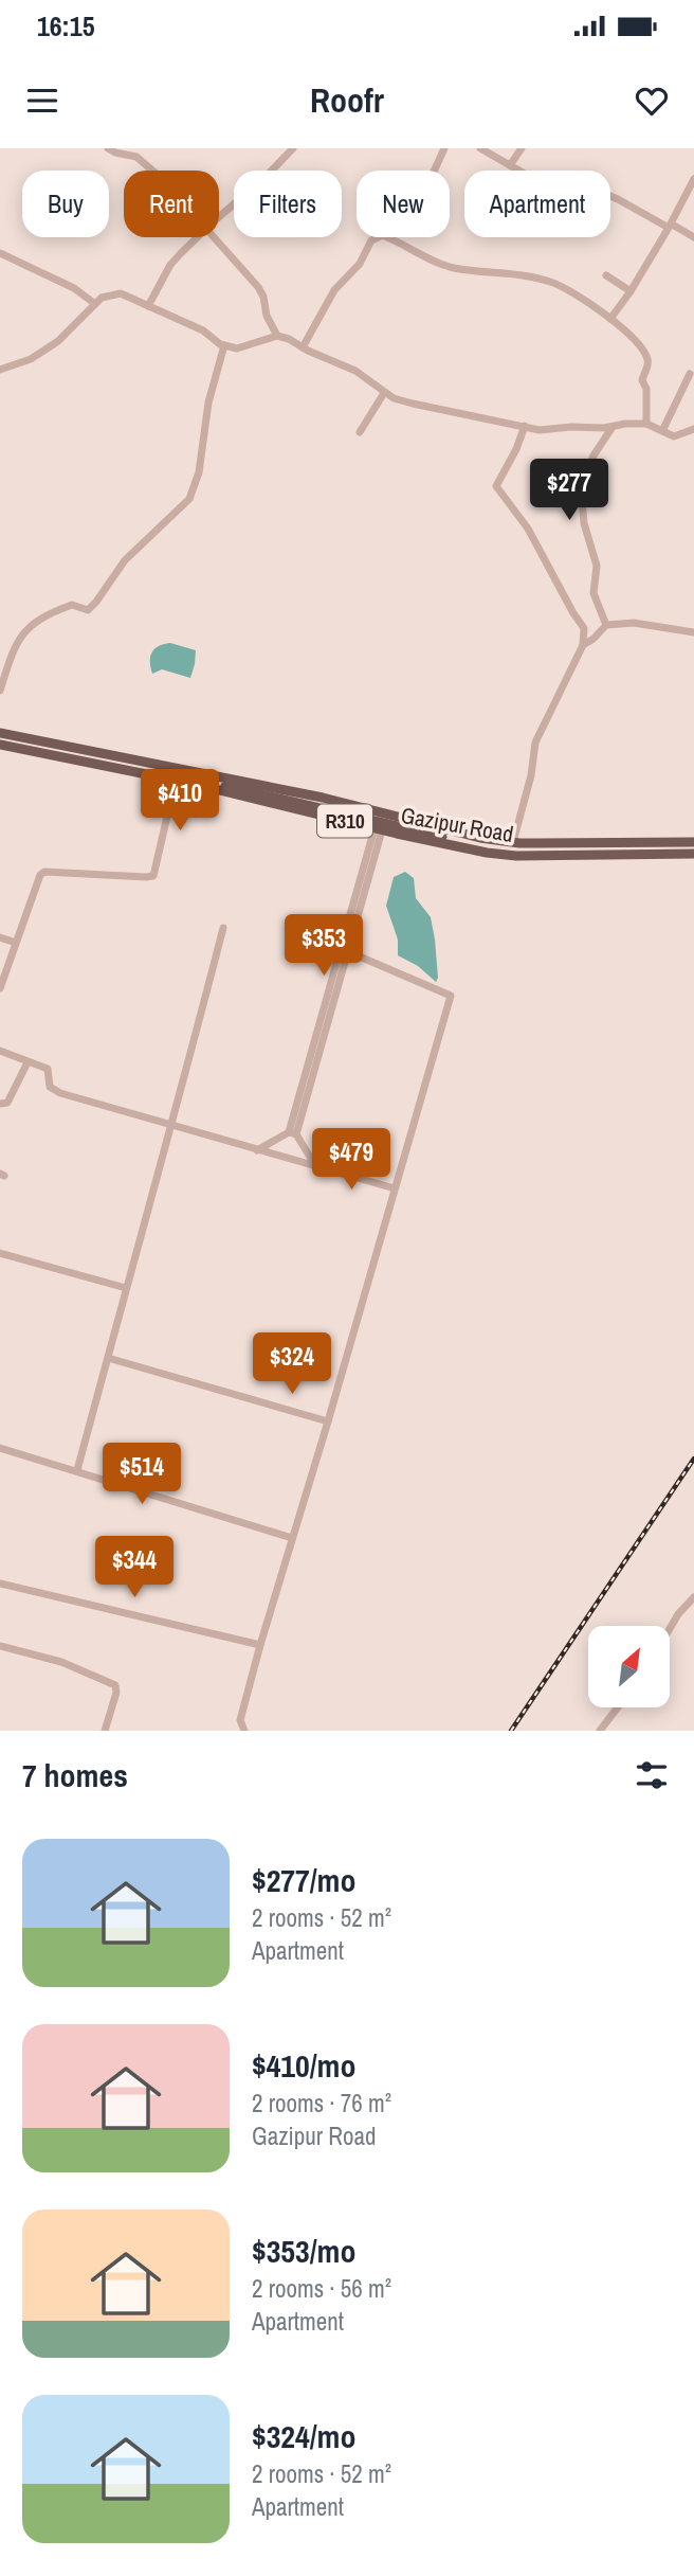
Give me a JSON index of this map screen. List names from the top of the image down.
{
  "streets": {
    "main road": ["R310", "Gazipur Road"]
  },
  "north": "top right",
  "page": {
    "status": "16:15",
    "header": "Roofr",
    "chip": [
      "Buy",
      "Rent",
      "Filters",
      "New",
      "Apartment"
    ],
    "price": [
      "$277",
      "$410",
      "$353",
      "$479",
      "$324",
      "$514",
      "$344"
    ],
    "heading": "7 homes",
    "list": [
      {
        "name": "$277/mo",
        "note": "2 rooms · 52 m² · Apartment"
      },
      {
        "name": "$410/mo",
        "note": "2 rooms · 76 m² · Gazipur Road"
      },
      {
        "name": "$353/mo",
        "note": "2 rooms · 56 m² · Apartment"
      },
      {
        "name": "$324/mo",
        "note": "2 rooms · 52 m² · Apartment"
      }
    ]
  }
}
